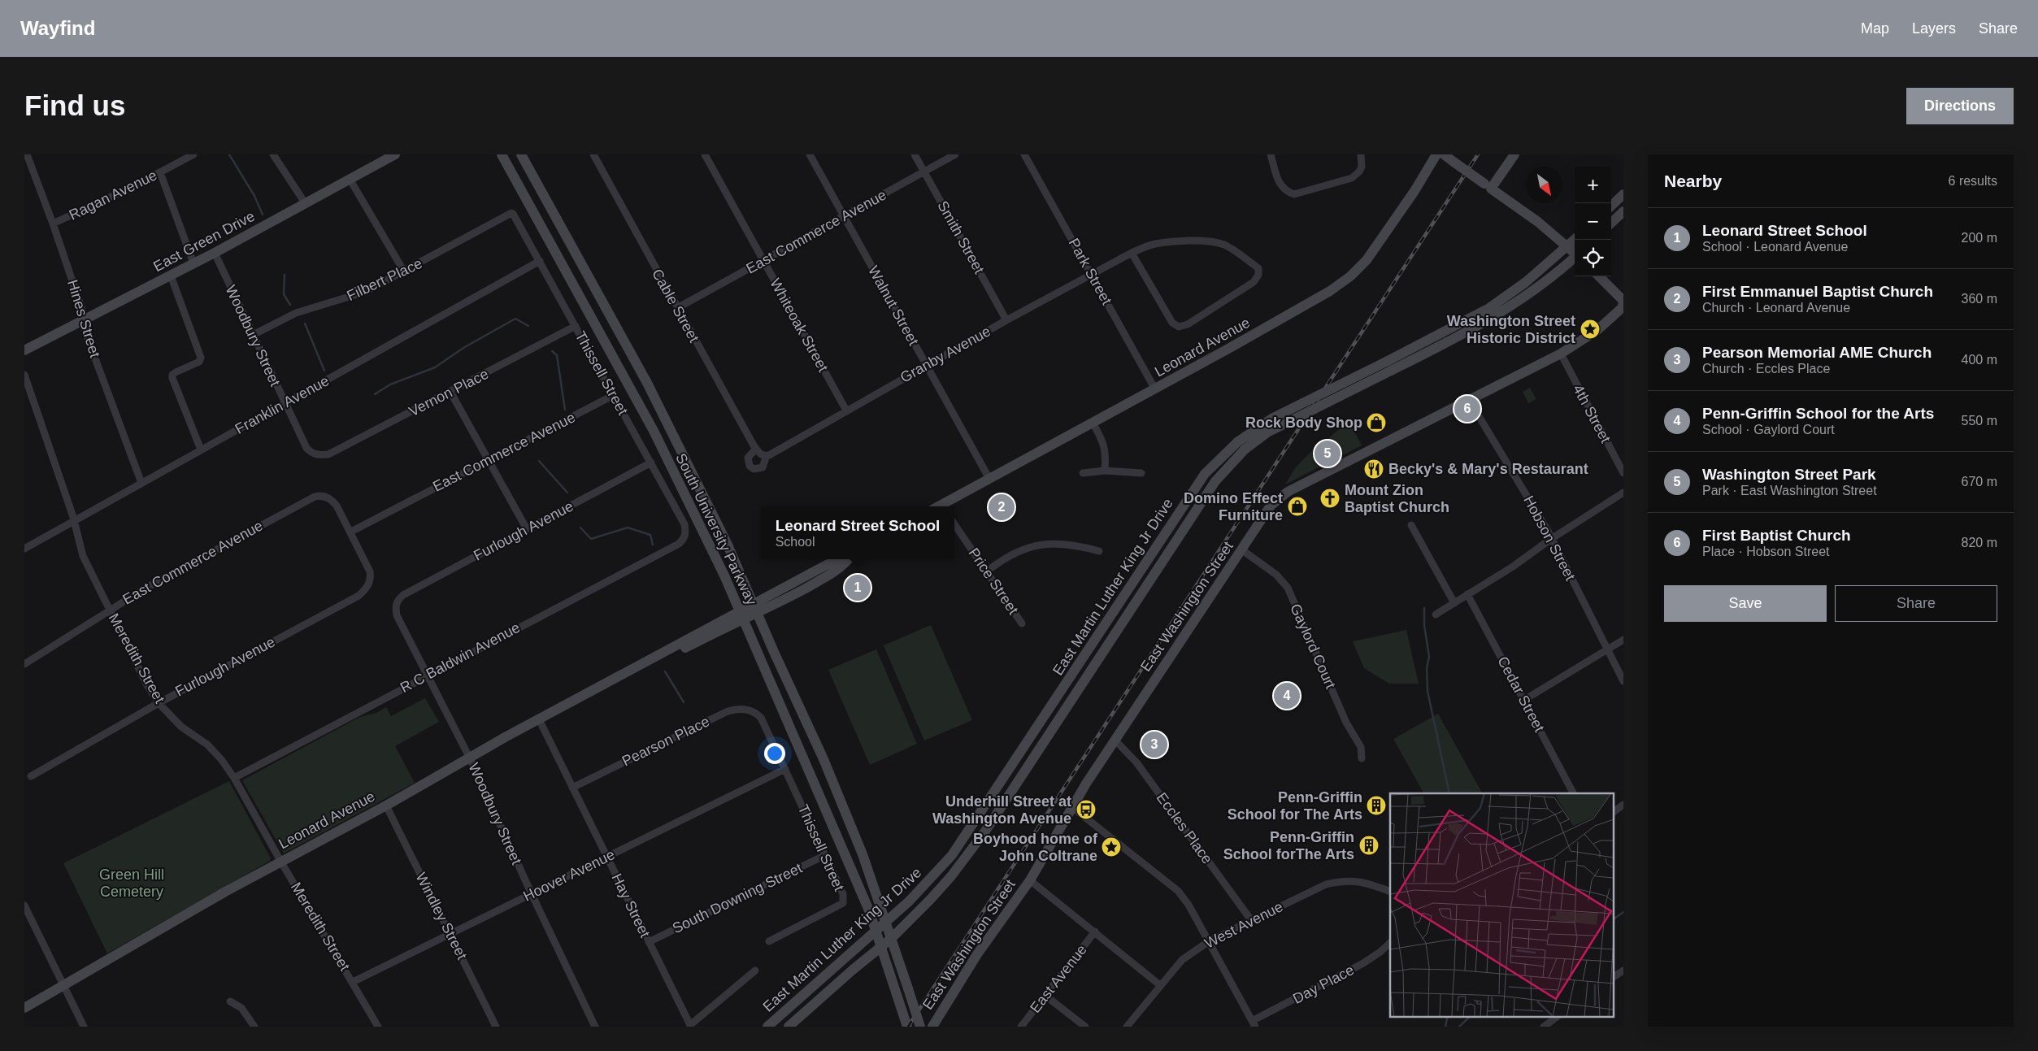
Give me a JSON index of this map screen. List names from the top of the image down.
{
  "streets": {
    "main road": [
      "East Green Drive",
      "Leonard Avenue",
      "South University Parkway",
      "East Martin Luther King Jr Drive",
      "East Washington Street"
    ],
    "street": [
      "Ragan Avenue",
      "East Commerce Avenue",
      "Smith Street",
      "Park Street",
      "Filbert Place",
      "Cable Street",
      "Walnut Street",
      "Hines Street",
      "Whiteoak Street",
      "Woodbury Street",
      "Granby Avenue",
      "Thissell Street",
      "Vernon Place",
      "Franklin Avenue",
      "4th Street",
      "Furlough Avenue",
      "Hobson Street",
      "Price Street",
      "Gaylord Court",
      "R C Baldwin Avenue",
      "Meredith Street",
      "Cedar Street",
      "Pearson Place",
      "Eccles Place",
      "Hoover Avenue",
      "South Downing Street",
      "Hay Street",
      "Windley Street",
      "West Avenue",
      "East Avenue",
      "Day Place"
    ]
  },
  "crossings": [
    ["Ragan Avenue", "Hines Street"],
    ["East Commerce Avenue", "Smith Street"],
    ["East Commerce Avenue", "Cable Street"],
    ["East Commerce Avenue", "Walnut Street"],
    ["East Commerce Avenue", "Whiteoak Street"],
    ["East Commerce Avenue", "Thissell Street"],
    ["East Commerce Avenue", "Furlough Avenue"],
    ["East Commerce Avenue", "Meredith Street"],
    ["Smith Street", "Granby Avenue"],
    ["East Green Drive", "Hines Street"],
    ["East Green Drive", "Woodbury Street"],
    ["Park Street", "Leonard Avenue"],
    ["Park Street", "Granby Avenue"],
    ["Filbert Place", "Woodbury Street"],
    ["Filbert Place", "Thissell Street"],
    ["Cable Street", "Granby Avenue"],
    ["Walnut Street", "Leonard Avenue"],
    ["Walnut Street", "Granby Avenue"],
    ["Hines Street", "Franklin Avenue"],
    ["Whiteoak Street", "Granby Avenue"],
    ["Woodbury Street", "Leonard Avenue"],
    ["Woodbury Street", "Vernon Place"],
    ["Woodbury Street", "Franklin Avenue"],
    ["Woodbury Street", "Furlough Avenue"],
    ["Woodbury Street", "R C Baldwin Avenue"],
    ["Woodbury Street", "Hoover Avenue"],
    ["Leonard Avenue", "South University Parkway"],
    ["Leonard Avenue", "Meredith Street"],
    ["Leonard Avenue", "Hay Street"],
    ["Leonard Avenue", "Windley Street"],
    ["Thissell Street", "Vernon Place"],
    ["Thissell Street", "Franklin Avenue"],
    ["Thissell Street", "Furlough Avenue"],
    ["Thissell Street", "R C Baldwin Avenue"],
    ["Thissell Street", "Pearson Place"],
    ["Thissell Street", "Hoover Avenue"],
    ["Thissell Street", "South Downing Street"],
    ["Franklin Avenue", "Meredith Street"],
    ["4th Street", "East Washington Street"],
    ["South University Parkway", "East Martin Luther King Jr Drive"],
    ["Furlough Avenue", "Meredith Street"],
    ["Hobson Street", "East Washington Street"],
    ["East Washington Street", "Gaylord Court"],
    ["East Washington Street", "Eccles Place"],
    ["R C Baldwin Avenue", "Meredith Street"],
    ["Meredith Street", "Hoover Avenue"],
    ["Pearson Place", "Hay Street"],
    ["Eccles Place", "West Avenue"],
    ["Hoover Avenue", "Hay Street"],
    ["Hoover Avenue", "Windley Street"],
    ["South Downing Street", "Hay Street"]
  ],
  "parks": ["Green Hill Cemetery"],
  "places": {
    "place": ["Washington Street Historic District", "Boyhood home of John Coltrane"],
    "shop": ["Rock Body Shop", "Domino Effect Furniture"],
    "restaurant": ["Becky's & Mary's Restaurant"],
    "church": ["Mount Zion Baptist Church"],
    "building": ["Penn-Griffin School for The Arts", "Penn-Griffin School forThe Arts"],
    "bus stop": ["Underhill Street at Washington Avenue"]
  },
  "north": "bottom right",
  "page": {
    "header": "Wayfind",
    "nav": ["Map", "Layers", "Share"],
    "buttons": [
      "Directions",
      ["Save", "Share"]
    ],
    "title": "Find us",
    "heading": ["Nearby", "6 results"],
    "map_buttons": ["+", "−"],
    "list": [
      {
        "mark": "1",
        "name": "Leonard Street School",
        "note": "School · Leonard Avenue",
        "value": "200 m"
      },
      {
        "mark": "2",
        "name": "First Emmanuel Baptist Church",
        "note": "Church · Leonard Avenue",
        "value": "360 m"
      },
      {
        "mark": "3",
        "name": "Pearson Memorial AME Church",
        "note": "Church · Eccles Place",
        "value": "400 m"
      },
      {
        "mark": "4",
        "name": "Penn-Griffin School for the Arts",
        "note": "School · Gaylord Court",
        "value": "550 m"
      },
      {
        "mark": "5",
        "name": "Washington Street Park",
        "note": "Park · East Washington Street",
        "value": "670 m"
      },
      {
        "mark": "6",
        "name": "First Baptist Church",
        "note": "Place · Hobson Street",
        "value": "820 m"
      }
    ],
    "pins": [
      "6",
      "5",
      "2",
      "1",
      "4",
      "3"
    ],
    "popup": ["Leonard Street School", "School"]
  }
}
